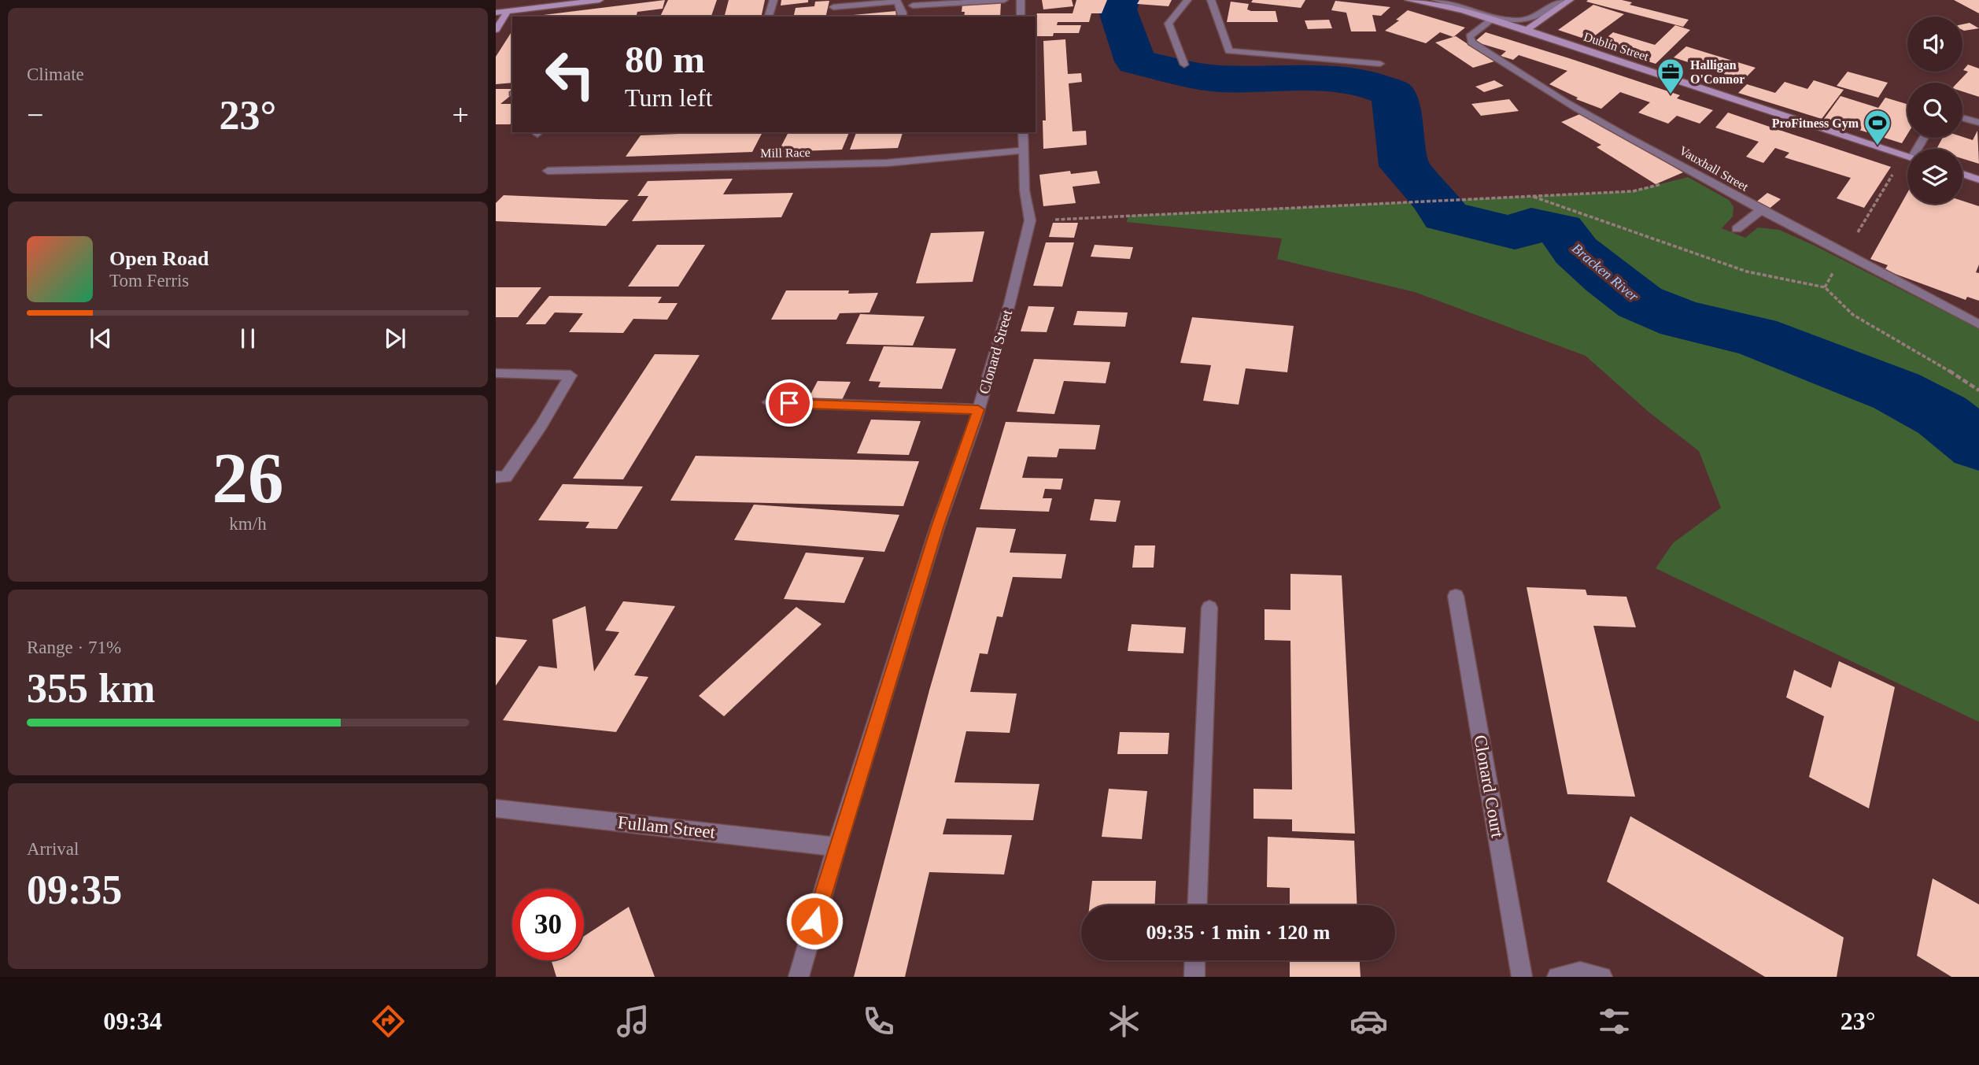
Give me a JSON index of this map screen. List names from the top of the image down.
{
  "streets": {
    "main road": ["Dublin Street"],
    "street": [
      "Mill Race",
      "Vauxhall Street",
      "Clonard Street",
      "Clonard Court",
      "Fullam Street"
    ]
  },
  "crossings": [
    ["Dublin Street", "Vauxhall Street"],
    ["Mill Race", "Clonard Street"],
    ["Clonard Street", "Fullam Street"]
  ],
  "water": ["Bracken River"],
  "places": {
    "office": ["Halligan O'Connor"],
    "sports": ["ProFitness Gym"]
  },
  "page": {
    "tile": [
      "Climate",
      ["26", "km/h"],
      ["Range · 71%", "355 km"],
      ["Arrival", "09:35"]
    ],
    "turn": ["80 m", "Turn left"],
    "heat": ["−", "23°", "+"],
    "song": ["Open Road", "Tom Ferris"],
    "limit": "30",
    "trip": "09:35 · 1 min · 120 m",
    "tabs": ["09:34", "23°"]
  }
}
